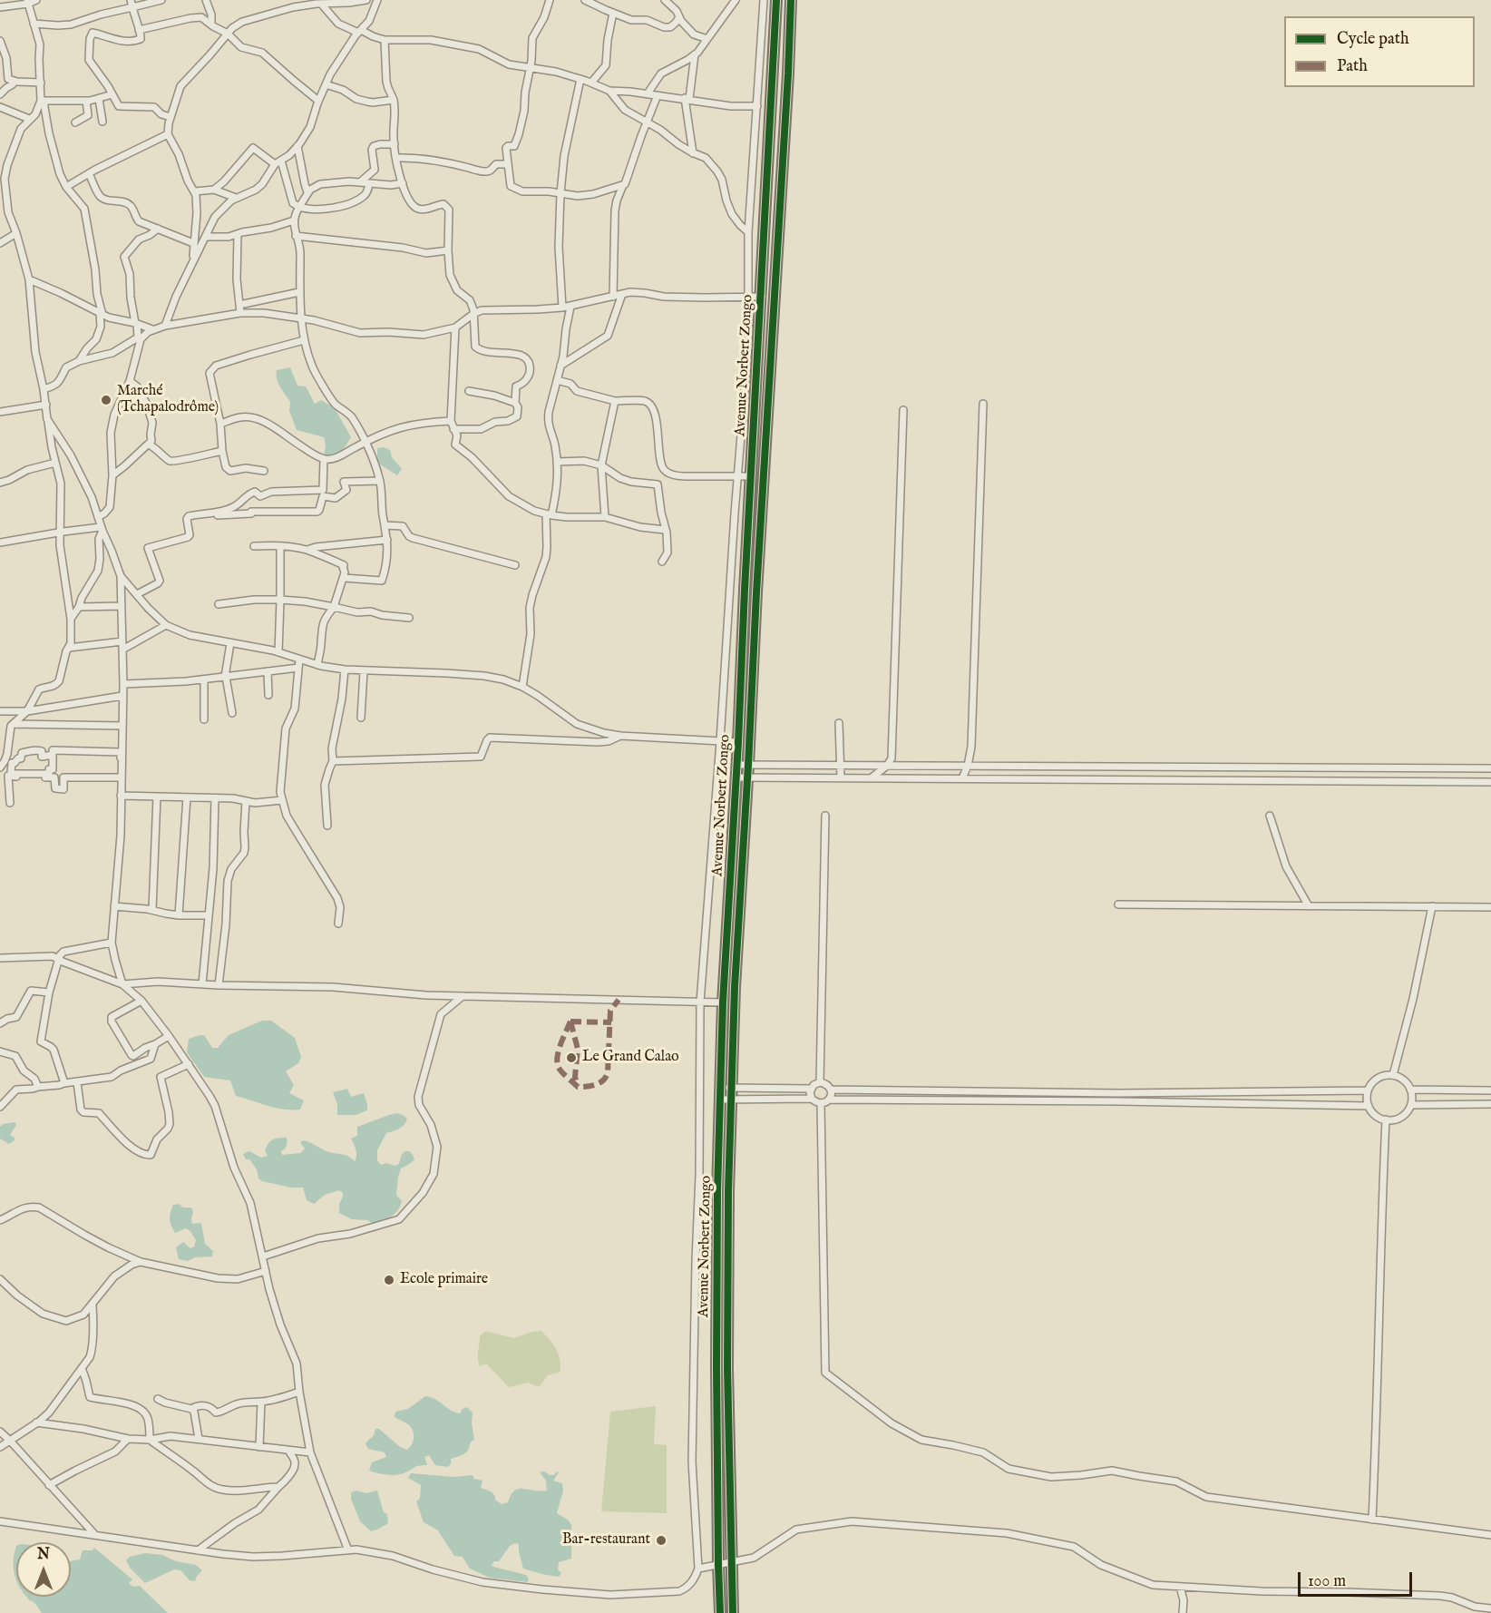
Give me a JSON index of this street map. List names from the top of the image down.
{
  "streets": {
    "main road": ["Avenue Norbert Zongo"]
  },
  "places": [
    "Marché (Tchapalodrôme)",
    "Le Grand Calao",
    "Ecole primaire",
    "Bar-restaurant"
  ],
  "legend": ["Cycle path", "Path"],
  "scale_bar": "100 m",
  "north": "top"
}
